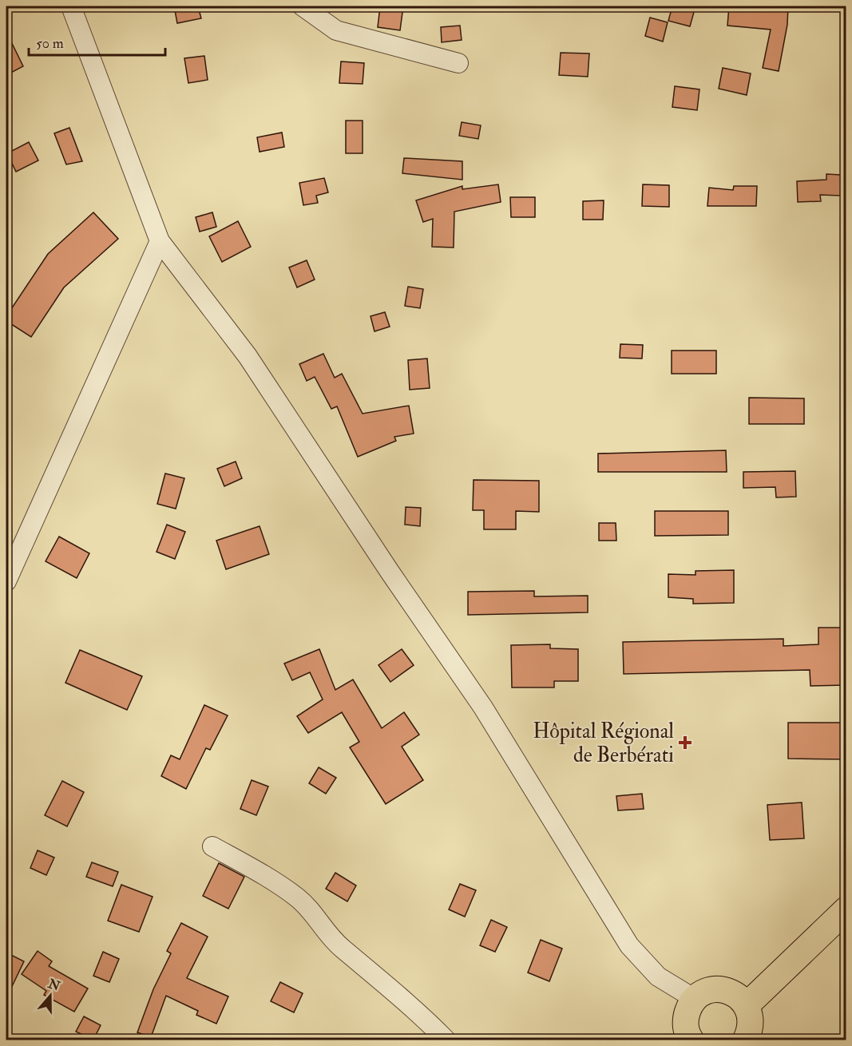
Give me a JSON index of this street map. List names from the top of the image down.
{
  "places": {
    "health": ["Hôpital Régional de Berbérati"]
  },
  "scale_bar": "50 m",
  "north": "top"
}
